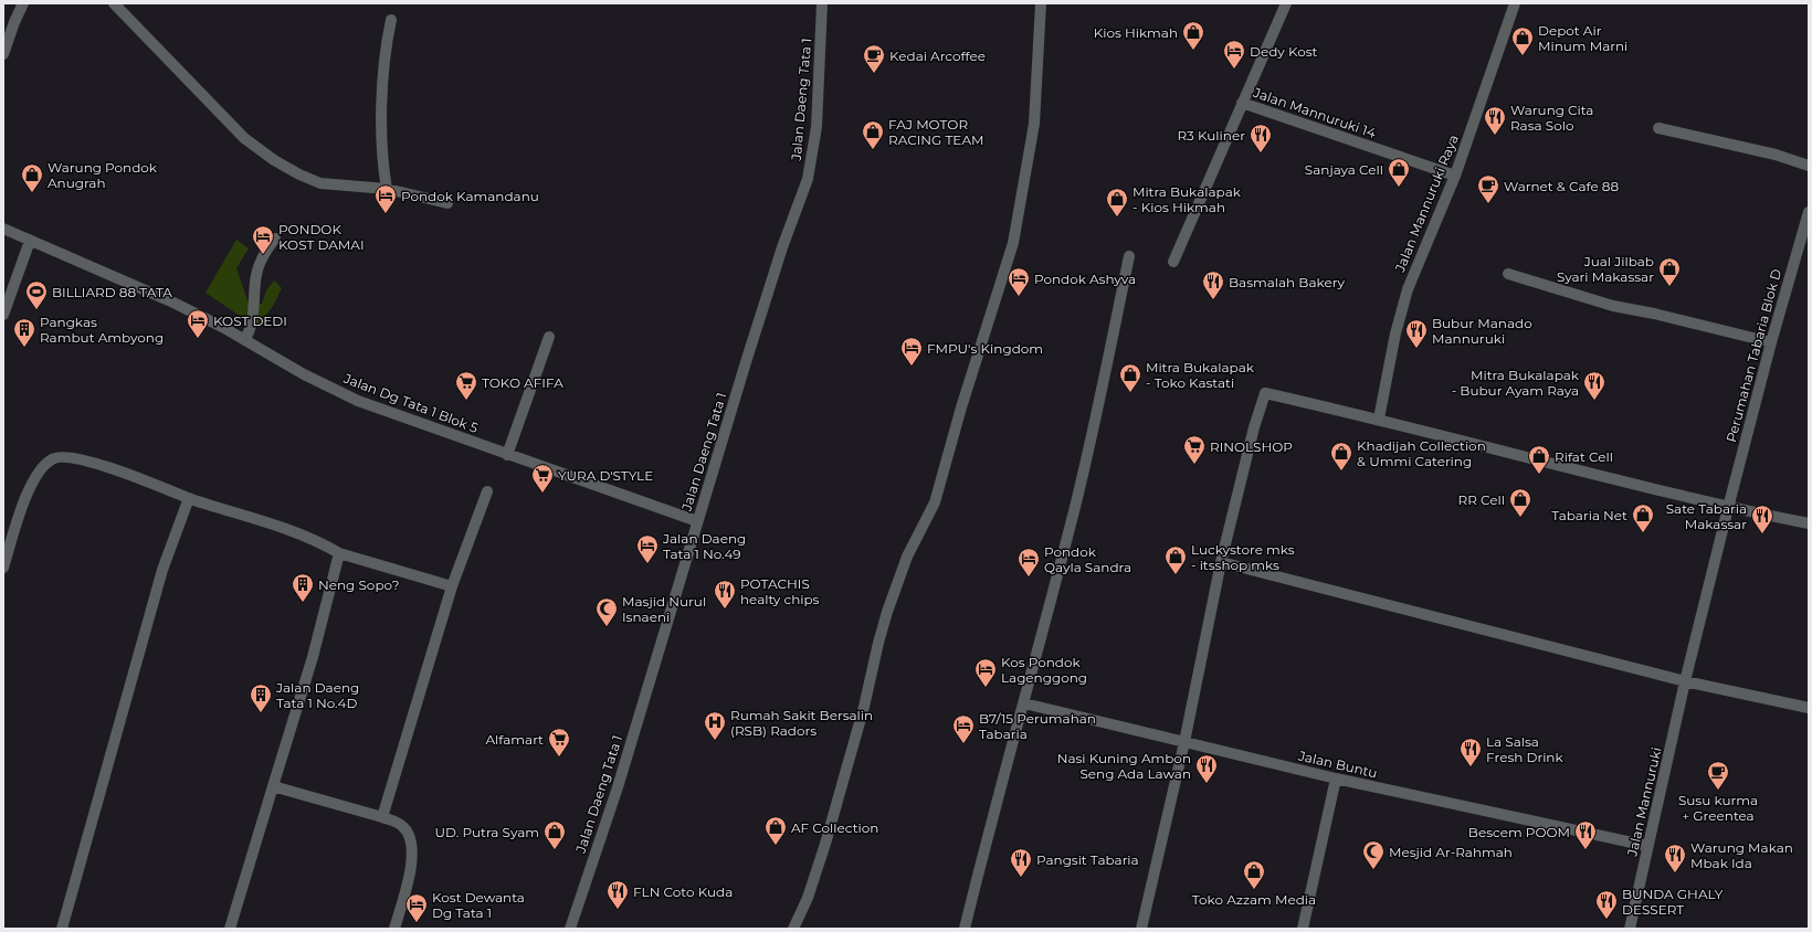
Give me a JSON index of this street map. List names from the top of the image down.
{
  "streets": {
    "street": [
      "Jalan Daeng Tata 1",
      "Jalan Mannuruki 14",
      "Jalan Mannuruki Raya",
      "Perumahan Tabaria Blok D",
      "Jalan Dg Tata 1 Blok 5",
      "Jalan Buntu",
      "Jalan Mannuruki"
    ]
  },
  "crossings": [
    ["Jalan Daeng Tata 1", "Jalan Dg Tata 1 Blok 5"],
    ["Jalan Mannuruki 14", "Jalan Mannuruki Raya"],
    ["Perumahan Tabaria Blok D", "Jalan Mannuruki"],
    ["Jalan Buntu", "Jalan Mannuruki"]
  ],
  "places": {
    "shop": [
      "Kios Hikmah",
      "Depot Air Minum Marni",
      "FAJ MOTOR RACING TEAM",
      "Sanjaya Cell",
      "Warung Pondok Anugrah",
      "Mitra Bukalapak - Kios Hikmah",
      "Jual Jilbab Syari Makassar",
      "Mitra Bukalapak - Toko Kastati",
      "Khadijah Collection & Ummi Catering",
      "Rifat Cell",
      "RR Cell",
      "Tabaria Net",
      "Luckystore mks - itsshop mks",
      "AF Collection",
      "UD. Putra Syam",
      "Toko Azzam Media"
    ],
    "hotel": [
      "Dedy Kost",
      "Pondok Kamandanu",
      "PONDOK KOST DAMAI",
      "Pondok Ashyva",
      "KOST DEDI",
      "FMPU's Kingdom",
      "Jalan Daeng Tata 1 No.49",
      "Pondok Qayla Sandra",
      "Kos Pondok Lagenggong",
      "B7/15 Perumahan Tabaria",
      "Kost Dewanta Dg Tata 1"
    ],
    "cafe": ["Kedai Arcoffee", "Warnet & Cafe 88", "Susu kurma + Greentea"],
    "restaurant": [
      "Warung Cita Rasa Solo",
      "R3 Kuliner",
      "Basmalah Bakery",
      "Bubur Manado Mannuruki",
      "Mitra Bukalapak - Bubur Ayam Raya",
      "Sate Tabaria Makassar",
      "POTACHIS healty chips",
      "La Salsa Fresh Drink",
      "Nasi Kuning Ambon Seng Ada Lawan",
      "Bescem POOM",
      "Warung Makan Mbak Ida",
      "Pangsit Tabaria",
      "FLN Coto Kuda",
      "BUNDA GHALY DESSERT"
    ],
    "sports": ["BILLIARD 88 TATA"],
    "building": ["Pangkas Rambut Ambyong", "Neng Sopo?", "Jalan Daeng Tata 1 No.4D"],
    "supermarket": [
      "TOKO AFIFA",
      "RINOLSHOP",
      "YURA D'STYLE",
      "Alfamart"
    ],
    "mosque": ["Masjid Nurul Isnaeni", "Mesjid Ar-Rahmah"],
    "hospital": ["Rumah Sakit Bersalin (RSB) Radors"]
  }
}
